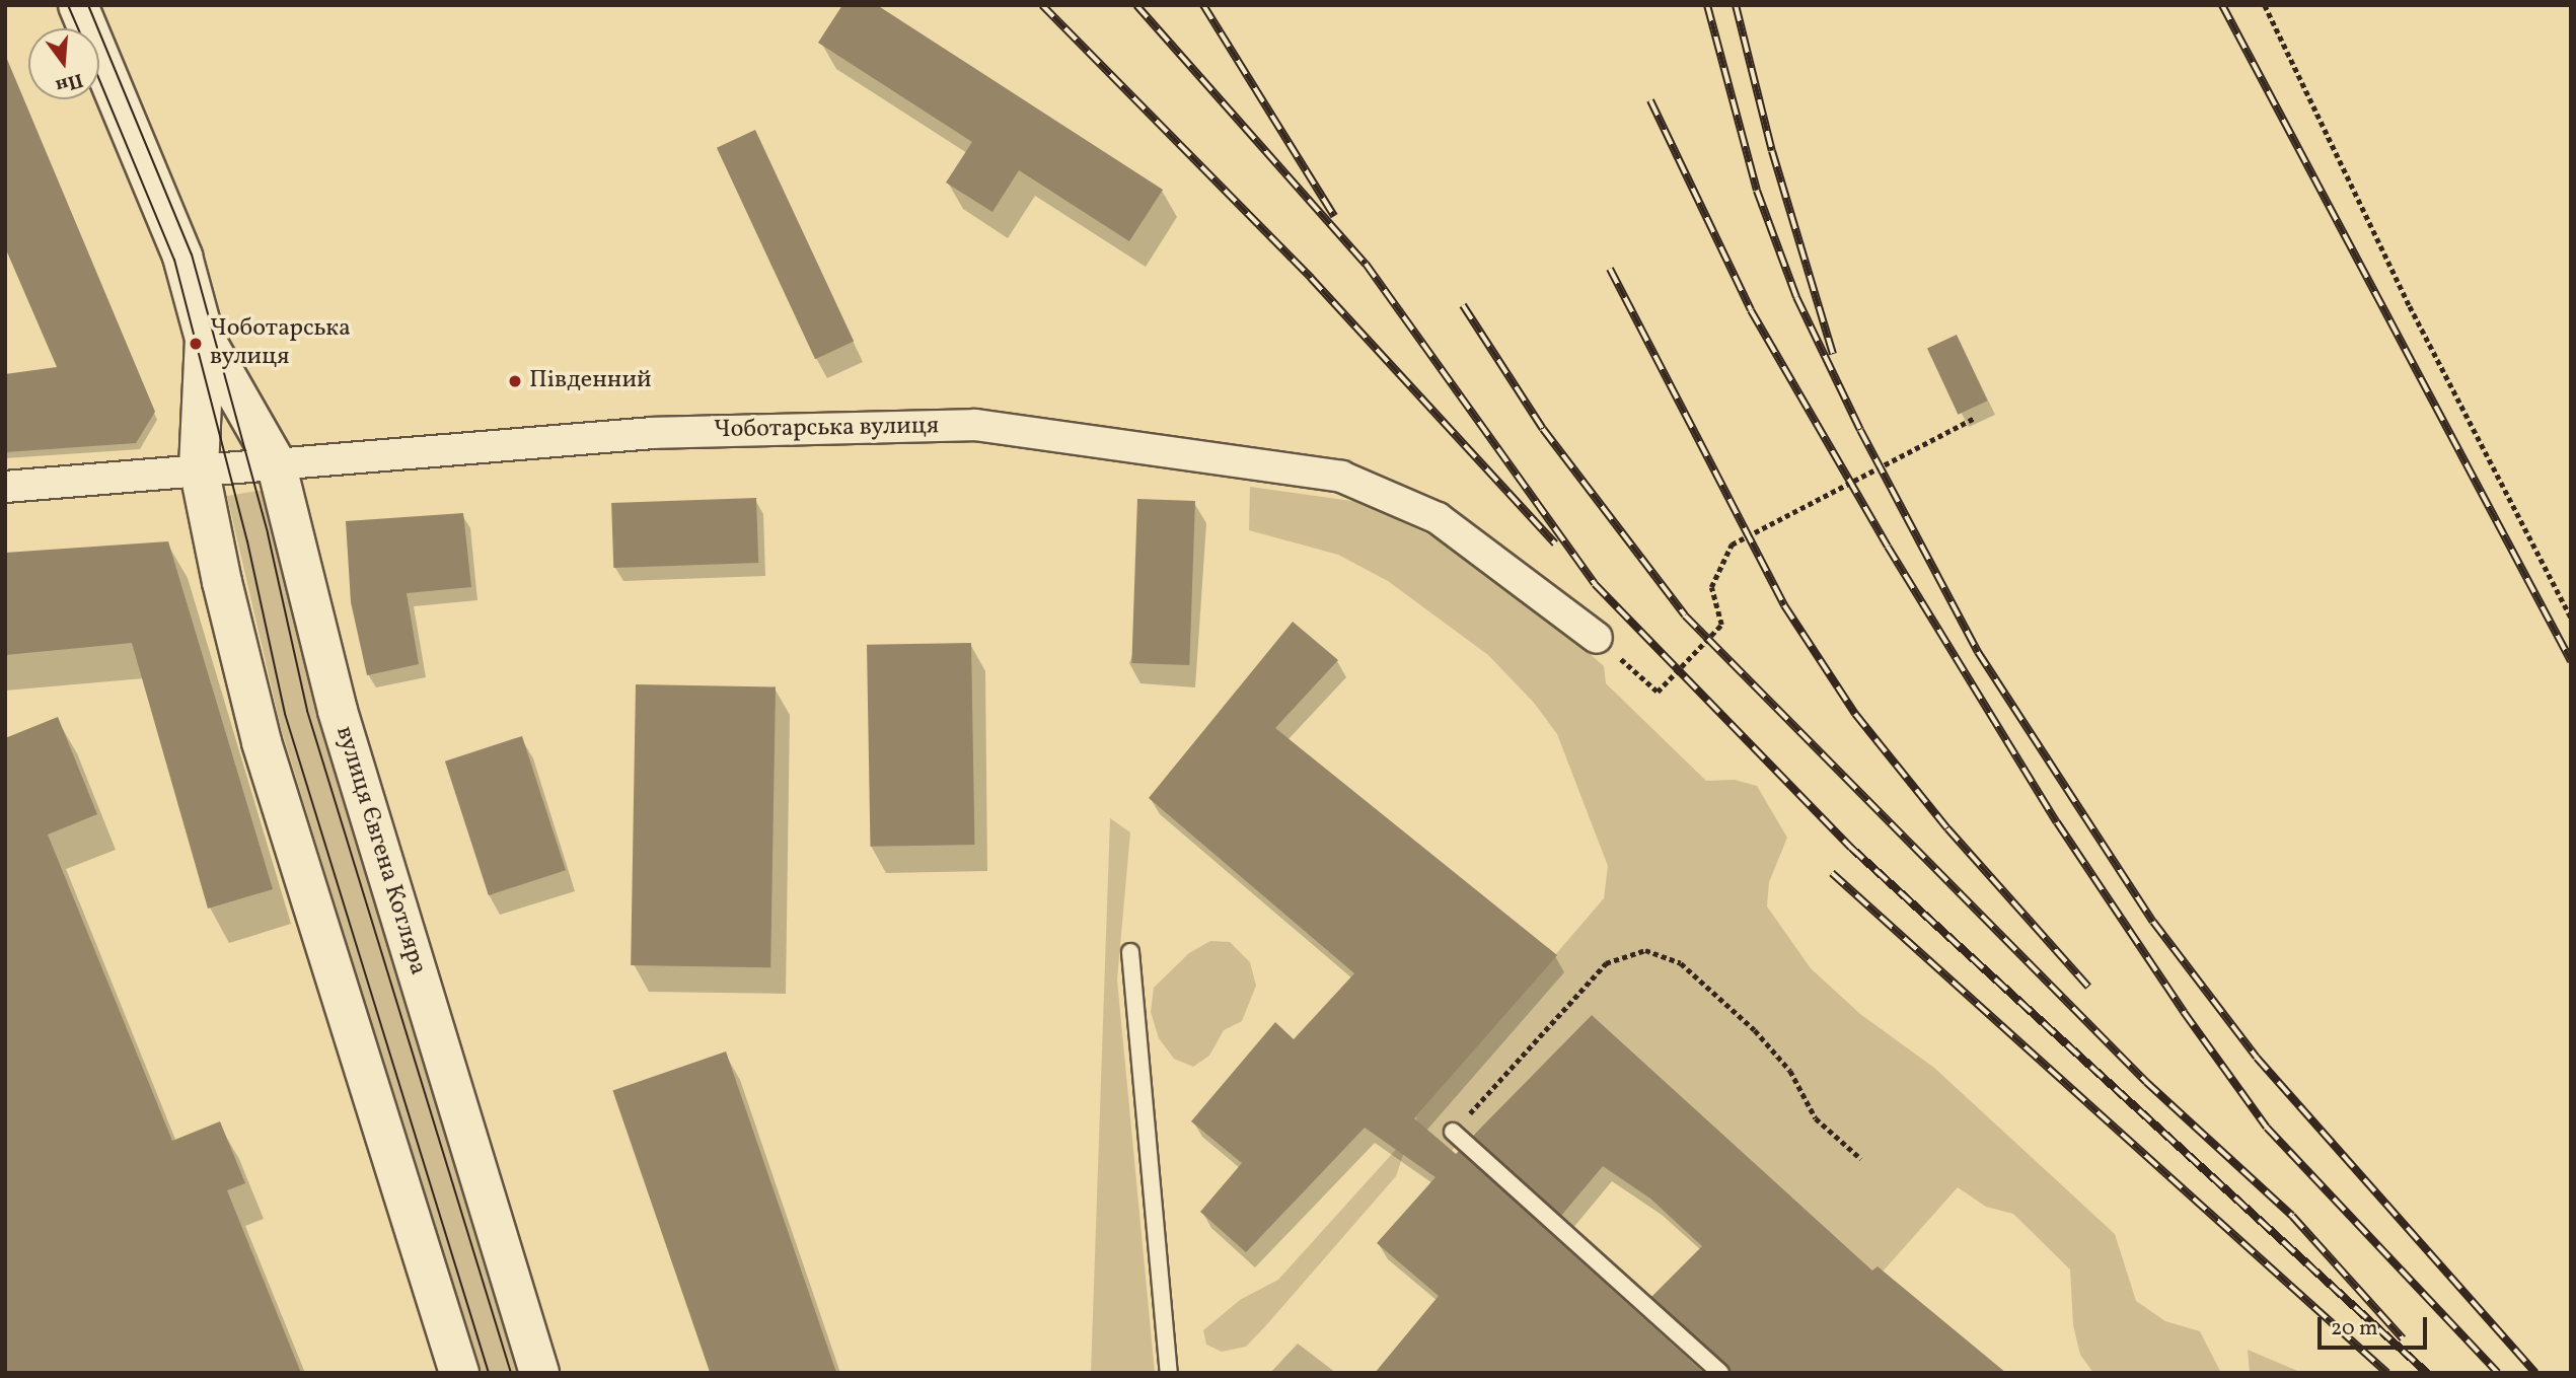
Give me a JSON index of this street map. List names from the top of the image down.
{
  "streets": {
    "main road": ["вулиця Євгена Котляра"],
    "street": ["Чоботарська вулиця"]
  },
  "crossings": [
    ["Чоботарська вулиця", "вулиця Євгена Котляра"]
  ],
  "places": ["Чоботарська вулиця", "Південний"],
  "scale_bar": "20 m",
  "north": "bottom"
}
